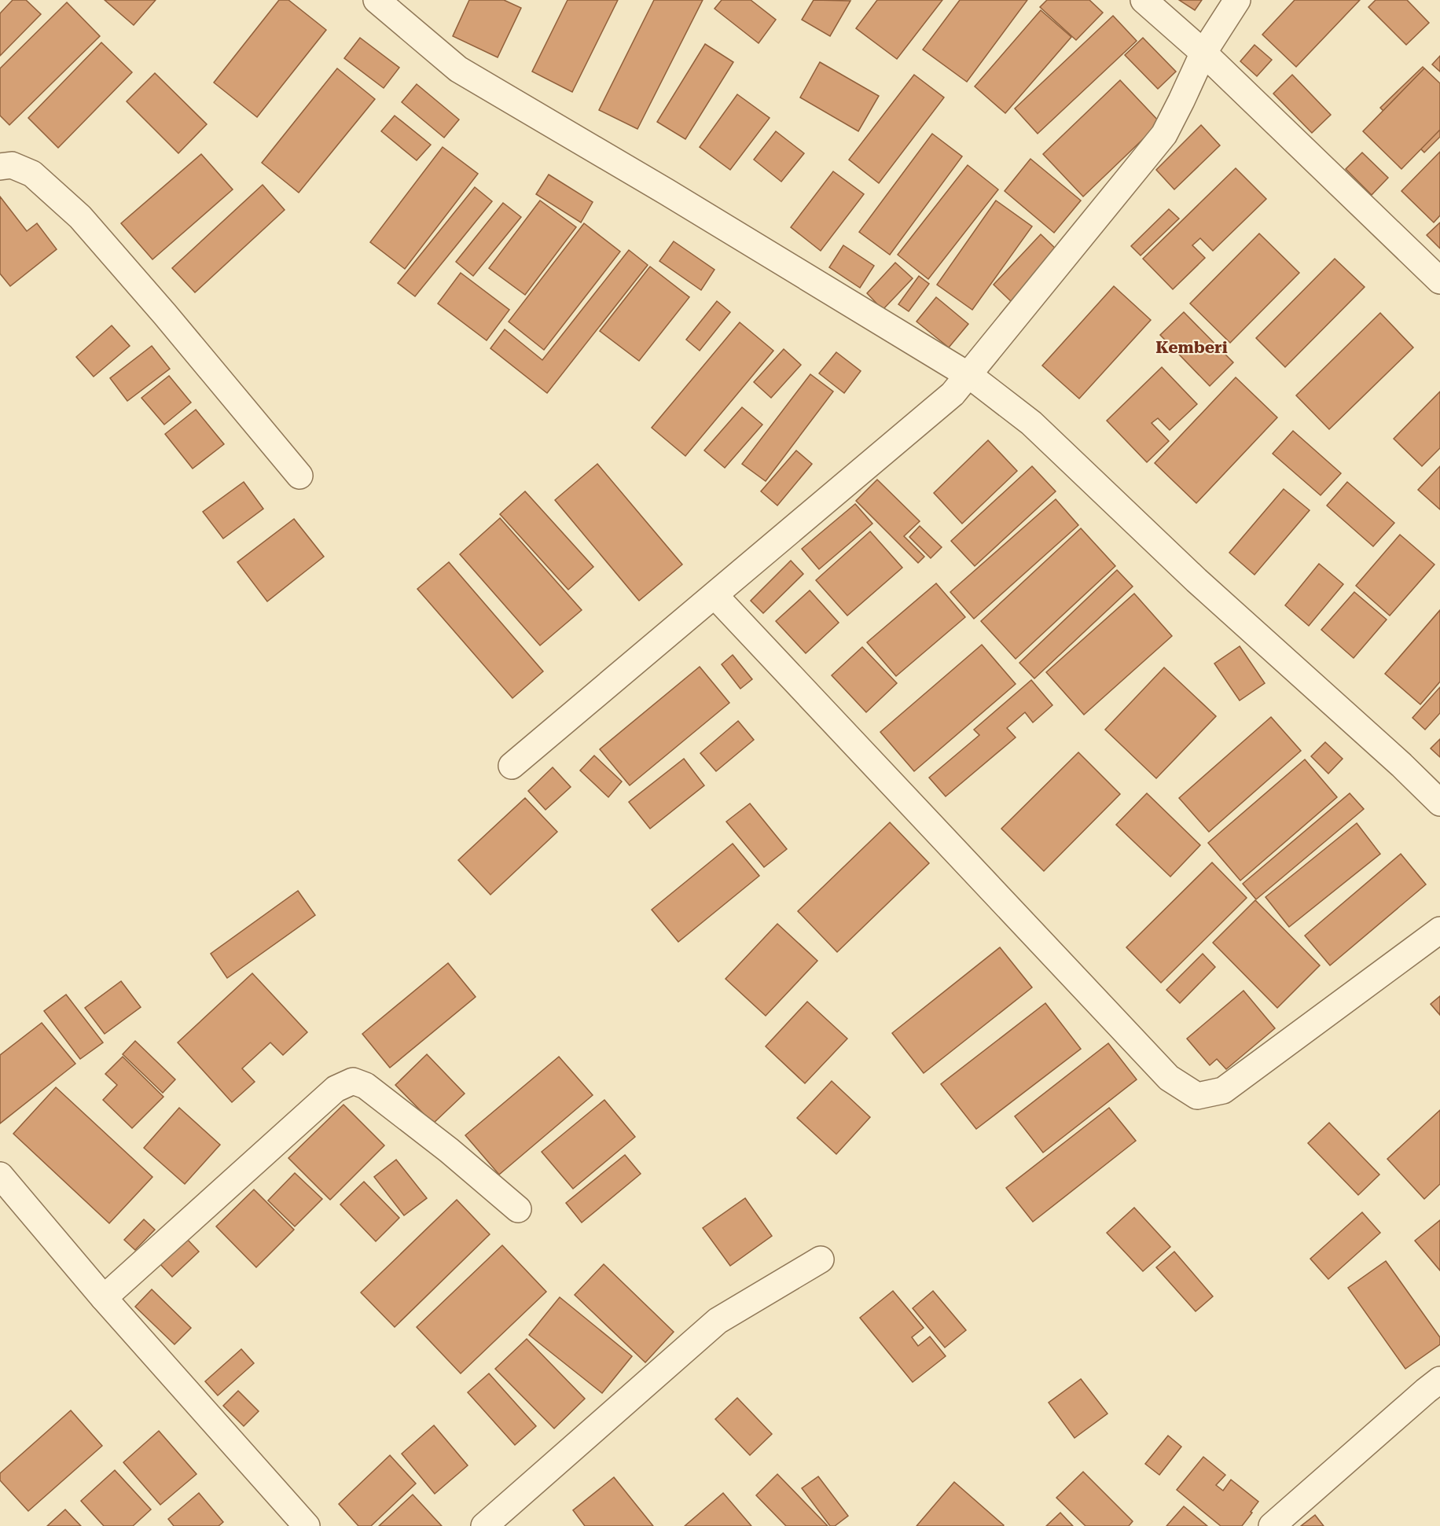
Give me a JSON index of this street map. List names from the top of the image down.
{
  "districts": ["Kemberi"]
}
